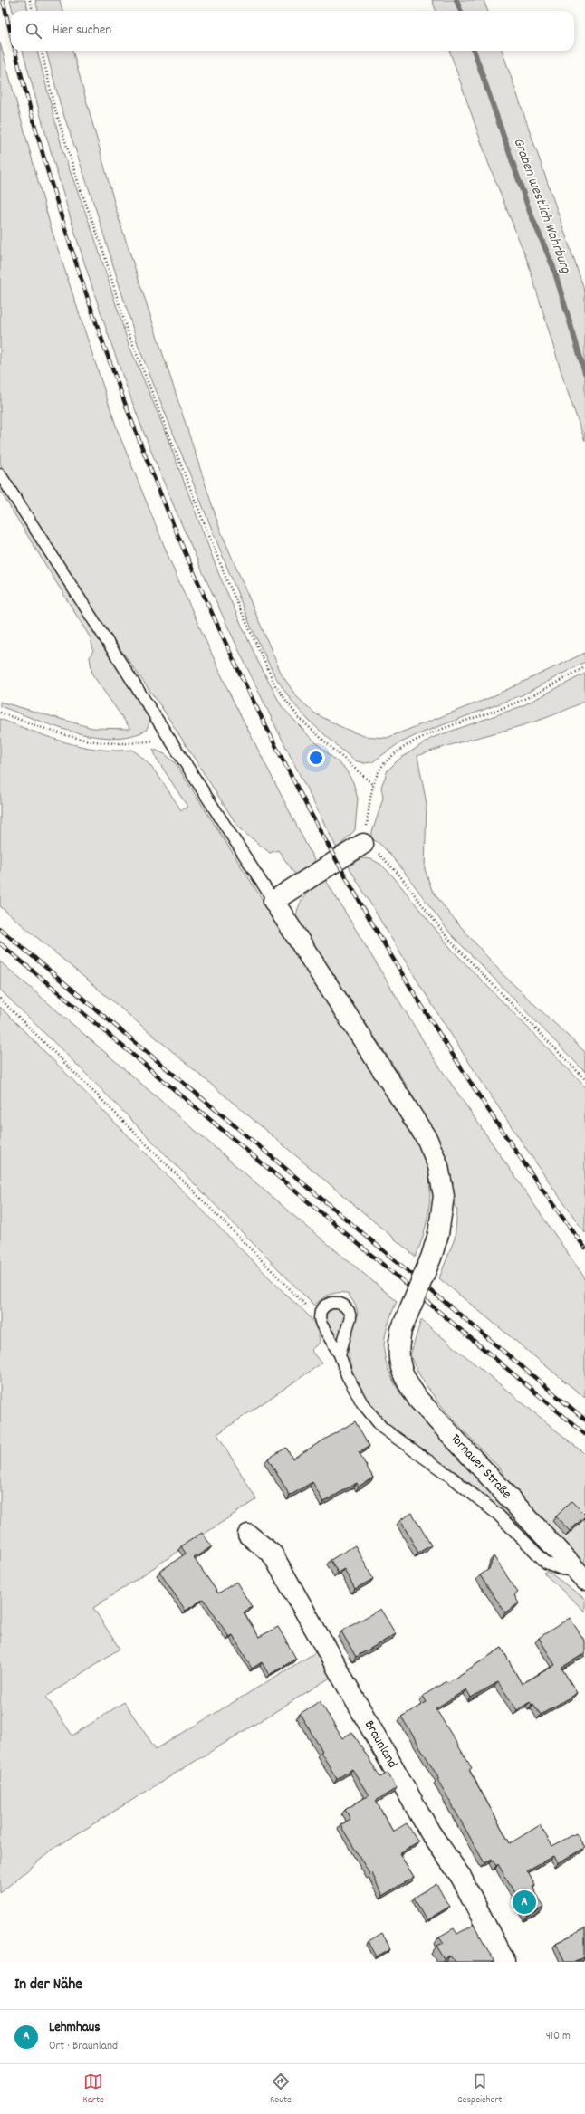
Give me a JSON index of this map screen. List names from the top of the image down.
{
  "streets": {
    "street": ["Tornauer Straße", "Braunland"]
  },
  "water": ["Graben westlich Wahrburg"],
  "page": {
    "search": "Hier suchen",
    "pins": "A",
    "heading": "In der Nähe",
    "list": [
      {
        "mark": "A",
        "name": "Lehmhaus",
        "note": "Ort · Braunland",
        "value": "410 m"
      }
    ],
    "nav": ["Karte", "Route", "Gespeichert"]
  }
}
